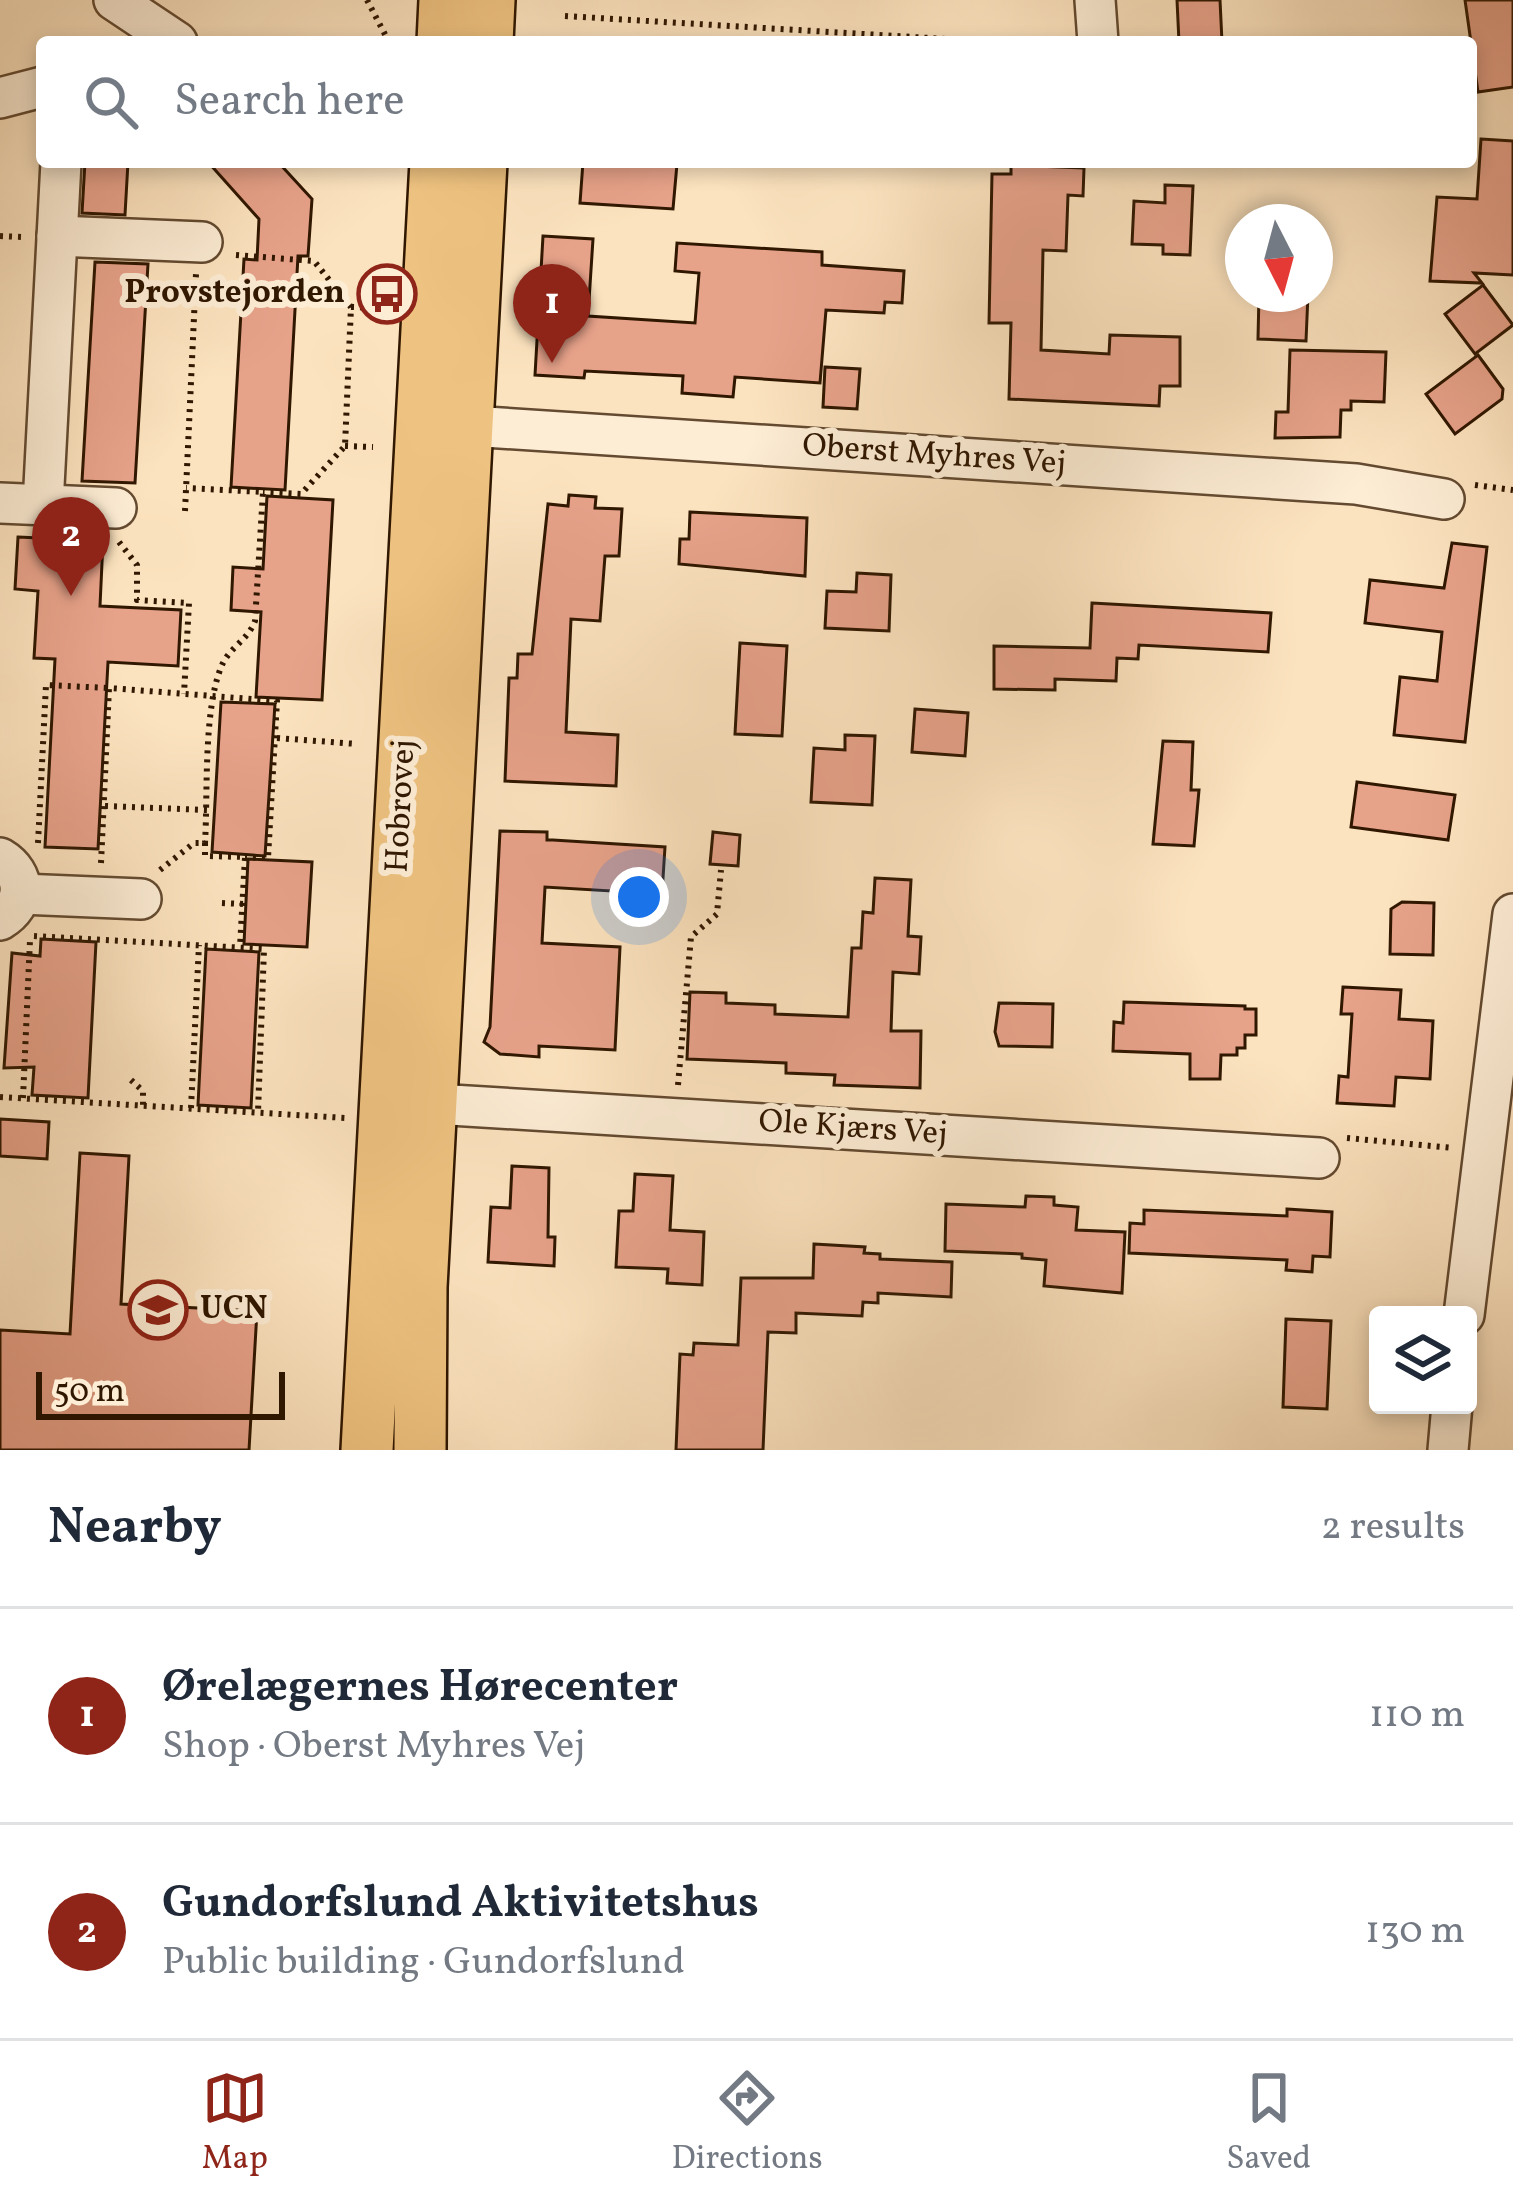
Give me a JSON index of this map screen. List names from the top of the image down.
{
  "streets": {
    "main road": ["Hobrovej"],
    "street": ["Oberst Myhres Vej", "Ole Kjærs Vej"]
  },
  "crossings": [
    ["Oberst Myhres Vej", "Hobrovej"],
    ["Hobrovej", "Ole Kjærs Vej"]
  ],
  "places": {
    "bus stop": ["Provstejorden"],
    "school or university": ["UCN"]
  },
  "scale_bar": "50 m",
  "north": "bottom",
  "page": {
    "search": "Search here",
    "pins": ["1", "2"],
    "scale": "50 m",
    "heading": ["Nearby", "2 results"],
    "list": [
      {
        "mark": "1",
        "name": "Ørelægernes Hørecenter",
        "note": "Shop · Oberst Myhres Vej",
        "value": "110 m"
      },
      {
        "mark": "2",
        "name": "Gundorfslund Aktivitetshus",
        "note": "Public building · Gundorfslund",
        "value": "130 m"
      }
    ],
    "nav": ["Map", "Directions", "Saved"]
  }
}
